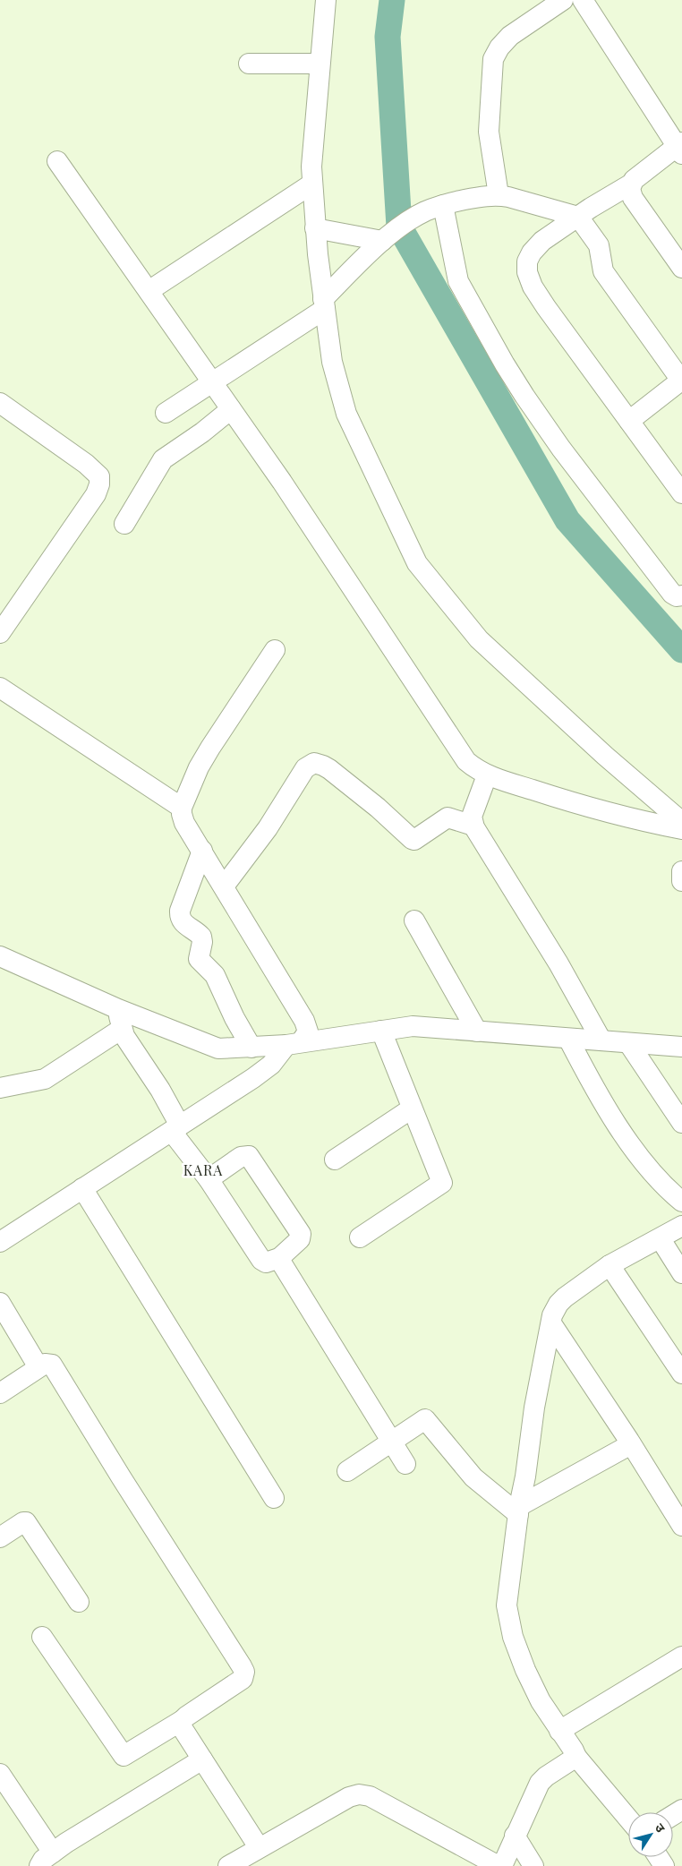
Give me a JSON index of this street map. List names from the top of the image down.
{
  "districts": ["KARA"],
  "north": "top right"
}
